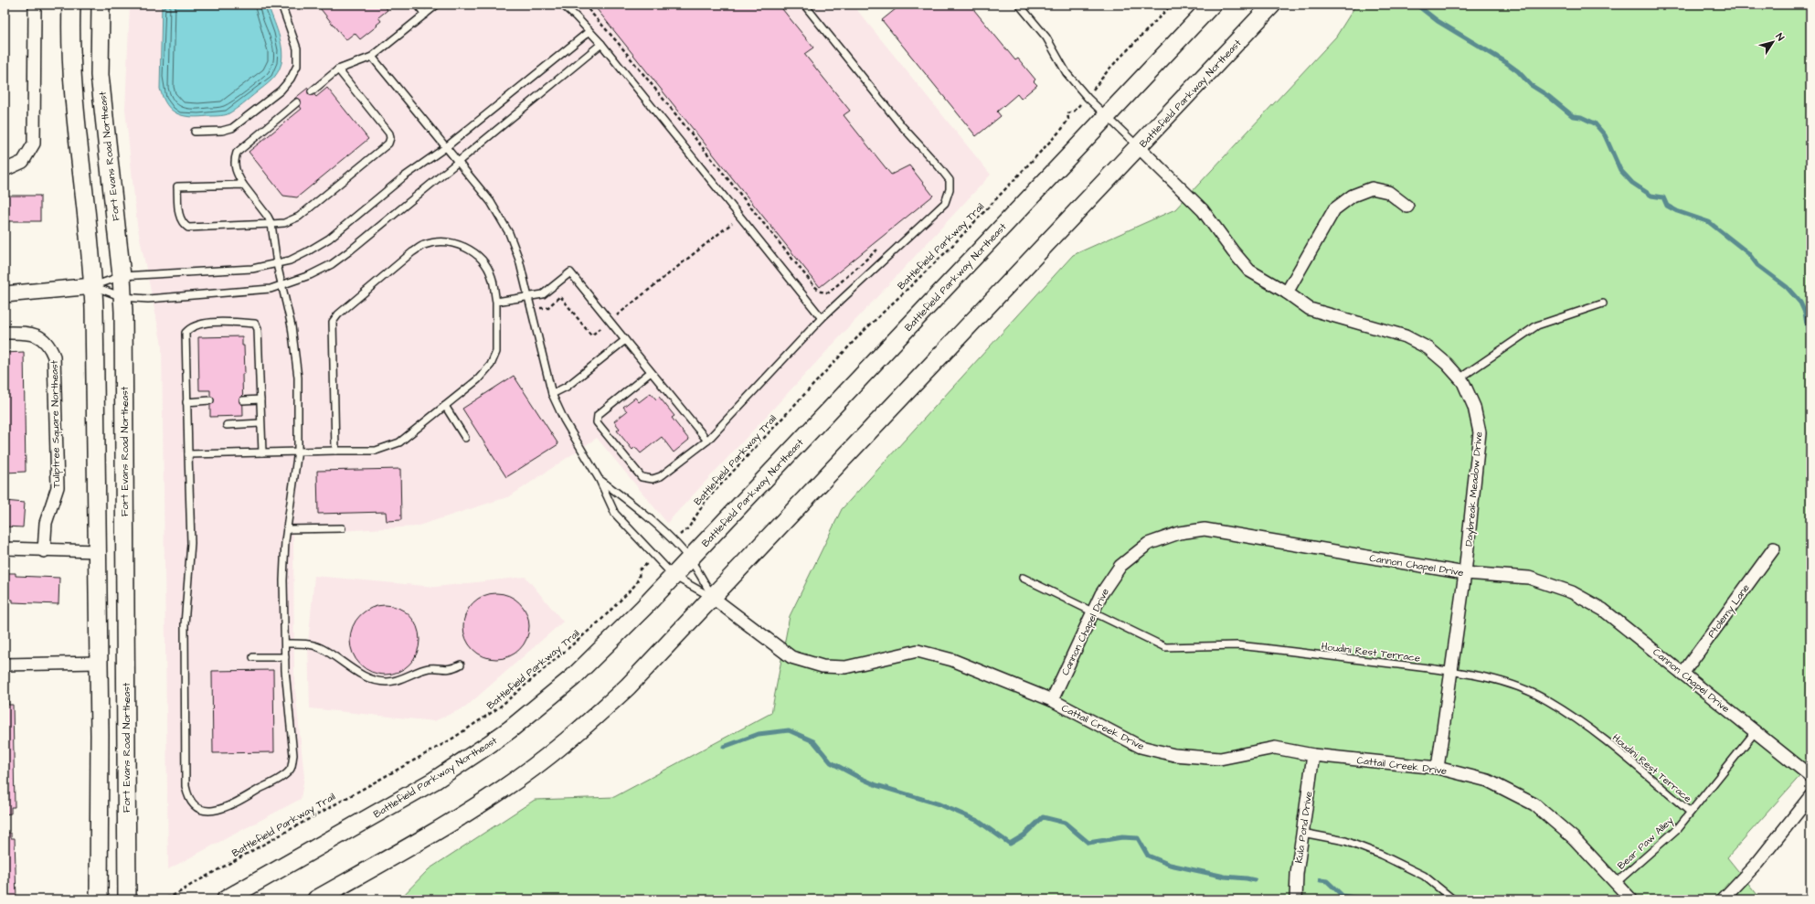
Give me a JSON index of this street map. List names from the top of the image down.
{
  "streets": {
    "main road": ["Battlefield Parkway Northeast", "Fort Evans Road Northeast"],
    "street": [
      "Tuliptree Square Northeast",
      "Daybreak Meadow Drive",
      "Cannon Chapel Drive",
      "Ptolemy Lane",
      "Cattail Creek Drive",
      "Kula Pond Drive"
    ],
    "lane": ["Houdini Rest Terrace", "Bear Paw Alley"],
    "path": ["Battlefield Parkway Trail"]
  },
  "crossings": [
    ["Battlefield Parkway Northeast", "Daybreak Meadow Drive"],
    ["Battlefield Parkway Northeast", "Cattail Creek Drive"],
    ["Daybreak Meadow Drive", "Cannon Chapel Drive"],
    ["Daybreak Meadow Drive", "Houdini Rest Terrace"],
    ["Daybreak Meadow Drive", "Cattail Creek Drive"],
    ["Cannon Chapel Drive", "Ptolemy Lane"],
    ["Cannon Chapel Drive", "Houdini Rest Terrace"],
    ["Cannon Chapel Drive", "Cattail Creek Drive"],
    ["Cannon Chapel Drive", "Bear Paw Alley"],
    ["Houdini Rest Terrace", "Bear Paw Alley"],
    ["Cattail Creek Drive", "Kula Pond Drive"],
    ["Cattail Creek Drive", "Bear Paw Alley"]
  ],
  "north": "top right"
}
